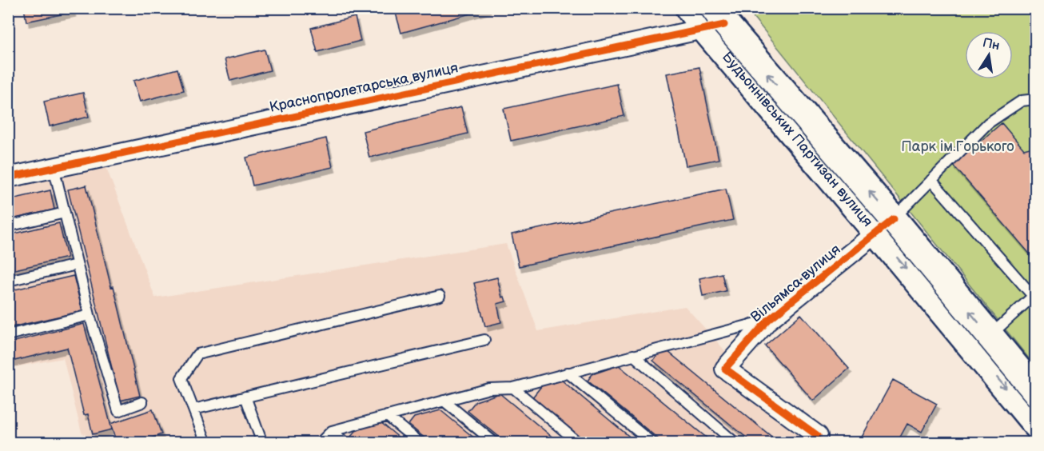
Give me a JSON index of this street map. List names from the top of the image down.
{
  "streets": {
    "main road": ["Будьоннівських Партизан вулиця"],
    "street": ["Краснопролетарська вулиця", "Вільямса вулиця"]
  },
  "crossings": [
    ["Краснопролетарська вулиця", "Будьоннівських Партизан вулиця"],
    ["Будьоннівських Партизан вулиця", "Вільямса вулиця"]
  ],
  "parks": ["Парк iм.Горького"],
  "north": "top"
}
